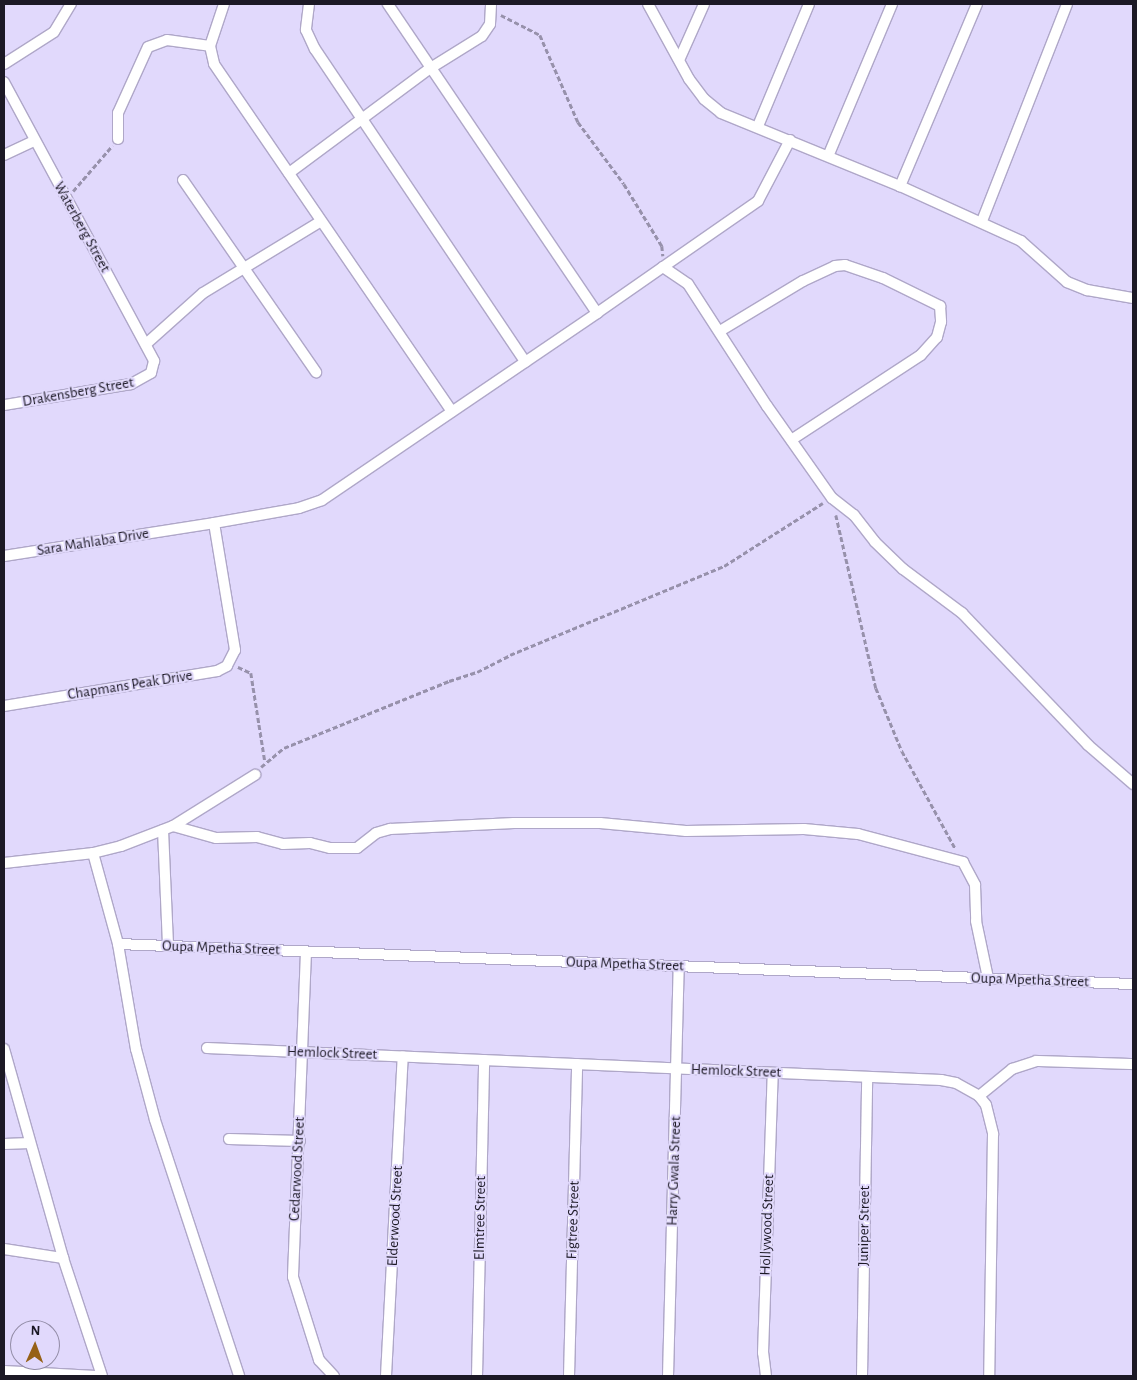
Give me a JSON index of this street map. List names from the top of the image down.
{
  "streets": {
    "street": [
      "Waterberg Street",
      "Drakensberg Street",
      "Sara Mahlaba Drive",
      "Chapmans Peak Drive",
      "Oupa Mpetha Street",
      "Hemlock Street",
      "Cedarwood Street",
      "Harry Gwala Street",
      "Elderwood Street",
      "Elmtree Street",
      "Figtree Street",
      "Hollywood Street",
      "Juniper Street"
    ]
  },
  "crossings": [
    ["Waterberg Street", "Drakensberg Street"],
    ["Oupa Mpetha Street", "Cedarwood Street"],
    ["Oupa Mpetha Street", "Harry Gwala Street"],
    ["Hemlock Street", "Cedarwood Street"],
    ["Hemlock Street", "Harry Gwala Street"],
    ["Hemlock Street", "Elderwood Street"],
    ["Hemlock Street", "Elmtree Street"],
    ["Hemlock Street", "Figtree Street"],
    ["Hemlock Street", "Hollywood Street"],
    ["Hemlock Street", "Juniper Street"]
  ],
  "north": "top"
}
